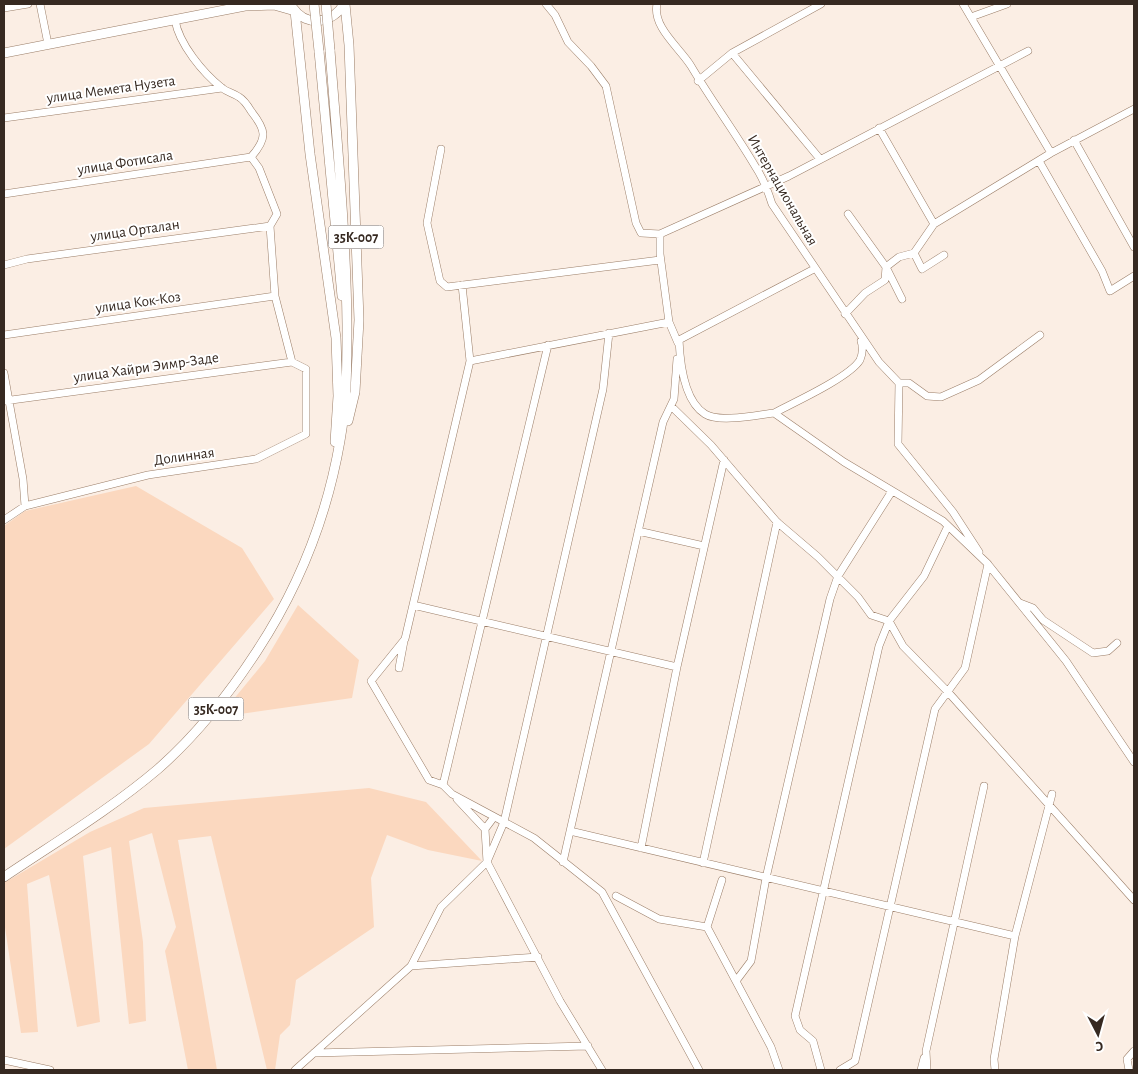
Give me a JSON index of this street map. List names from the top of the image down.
{
  "streets": {
    "main road": ["35К-007"],
    "street": [
      "улица Мемета Нузета",
      "улица Фотисала",
      "Интернациональная",
      "улица Орталан",
      "улица Кок-Коз",
      "улица Хайри Эимр-Заде",
      "Долинная"
    ]
  },
  "crossings": [
    ["улица Хайри Эимр-Заде", "Долинная"]
  ],
  "north": "bottom"
}
